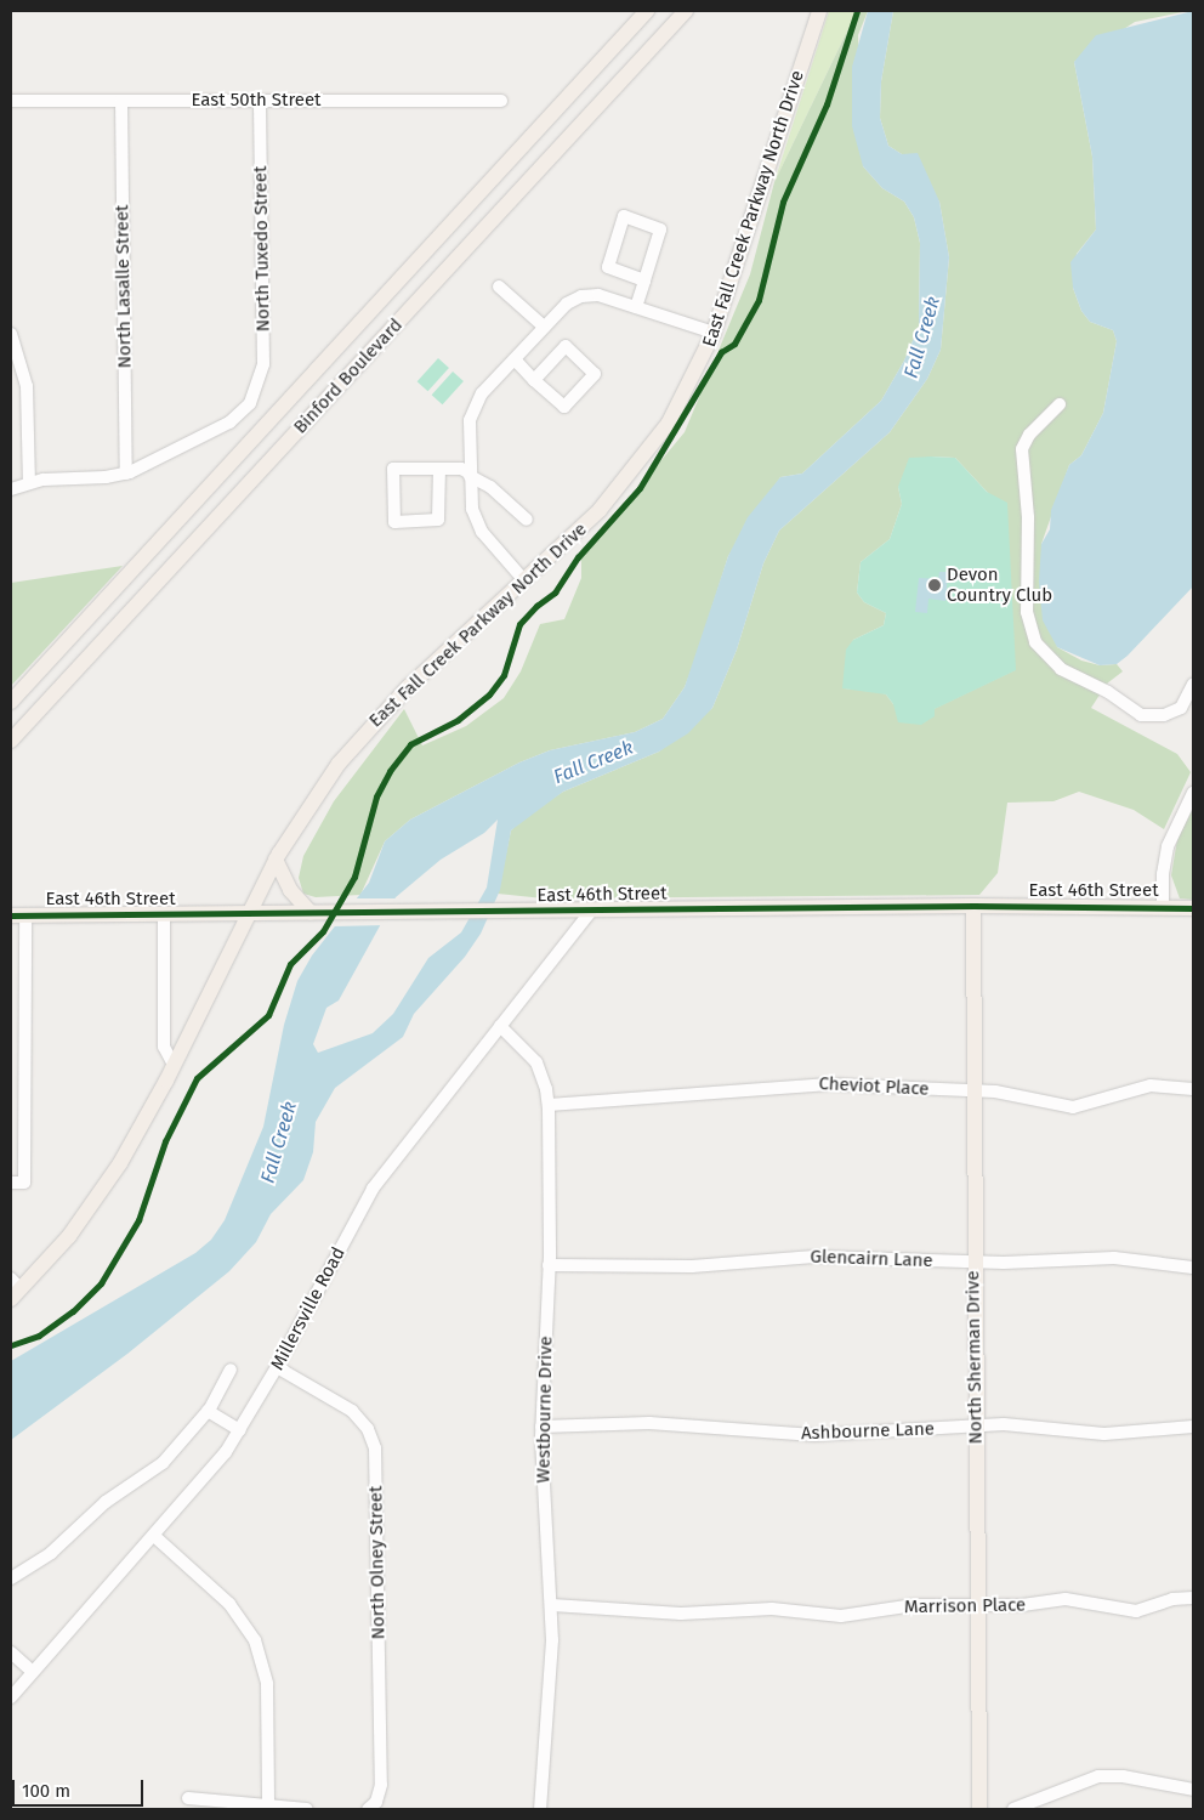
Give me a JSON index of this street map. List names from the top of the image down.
{
  "streets": {
    "main road": [
      "East Fall Creek Parkway North Drive",
      "Binford Boulevard",
      "East 46th Street",
      "North Sherman Drive"
    ],
    "street": [
      "East 50th Street",
      "North Tuxedo Street",
      "North Lasalle Street",
      "Cheviot Place",
      "Glencairn Lane",
      "Millersville Road",
      "Westbourne Drive",
      "Ashbourne Lane",
      "North Olney Street",
      "Marrison Place"
    ]
  },
  "crossings": [
    ["East 50th Street", "North Tuxedo Street"],
    ["East 50th Street", "North Lasalle Street"],
    ["East Fall Creek Parkway North Drive", "East 46th Street"],
    ["North Tuxedo Street", "North Lasalle Street"],
    ["East 46th Street", "Millersville Road"],
    ["East 46th Street", "North Sherman Drive"],
    ["Cheviot Place", "North Sherman Drive"],
    ["Cheviot Place", "Westbourne Drive"],
    ["Glencairn Lane", "North Sherman Drive"],
    ["Glencairn Lane", "Westbourne Drive"],
    ["Millersville Road", "Westbourne Drive"],
    ["Millersville Road", "North Olney Street"],
    ["North Sherman Drive", "Ashbourne Lane"],
    ["North Sherman Drive", "Marrison Place"],
    ["Westbourne Drive", "Ashbourne Lane"],
    ["Westbourne Drive", "Marrison Place"]
  ],
  "water": ["Fall Creek"],
  "places": ["Devon Country Club"],
  "scale_bar": "100 m"
}
